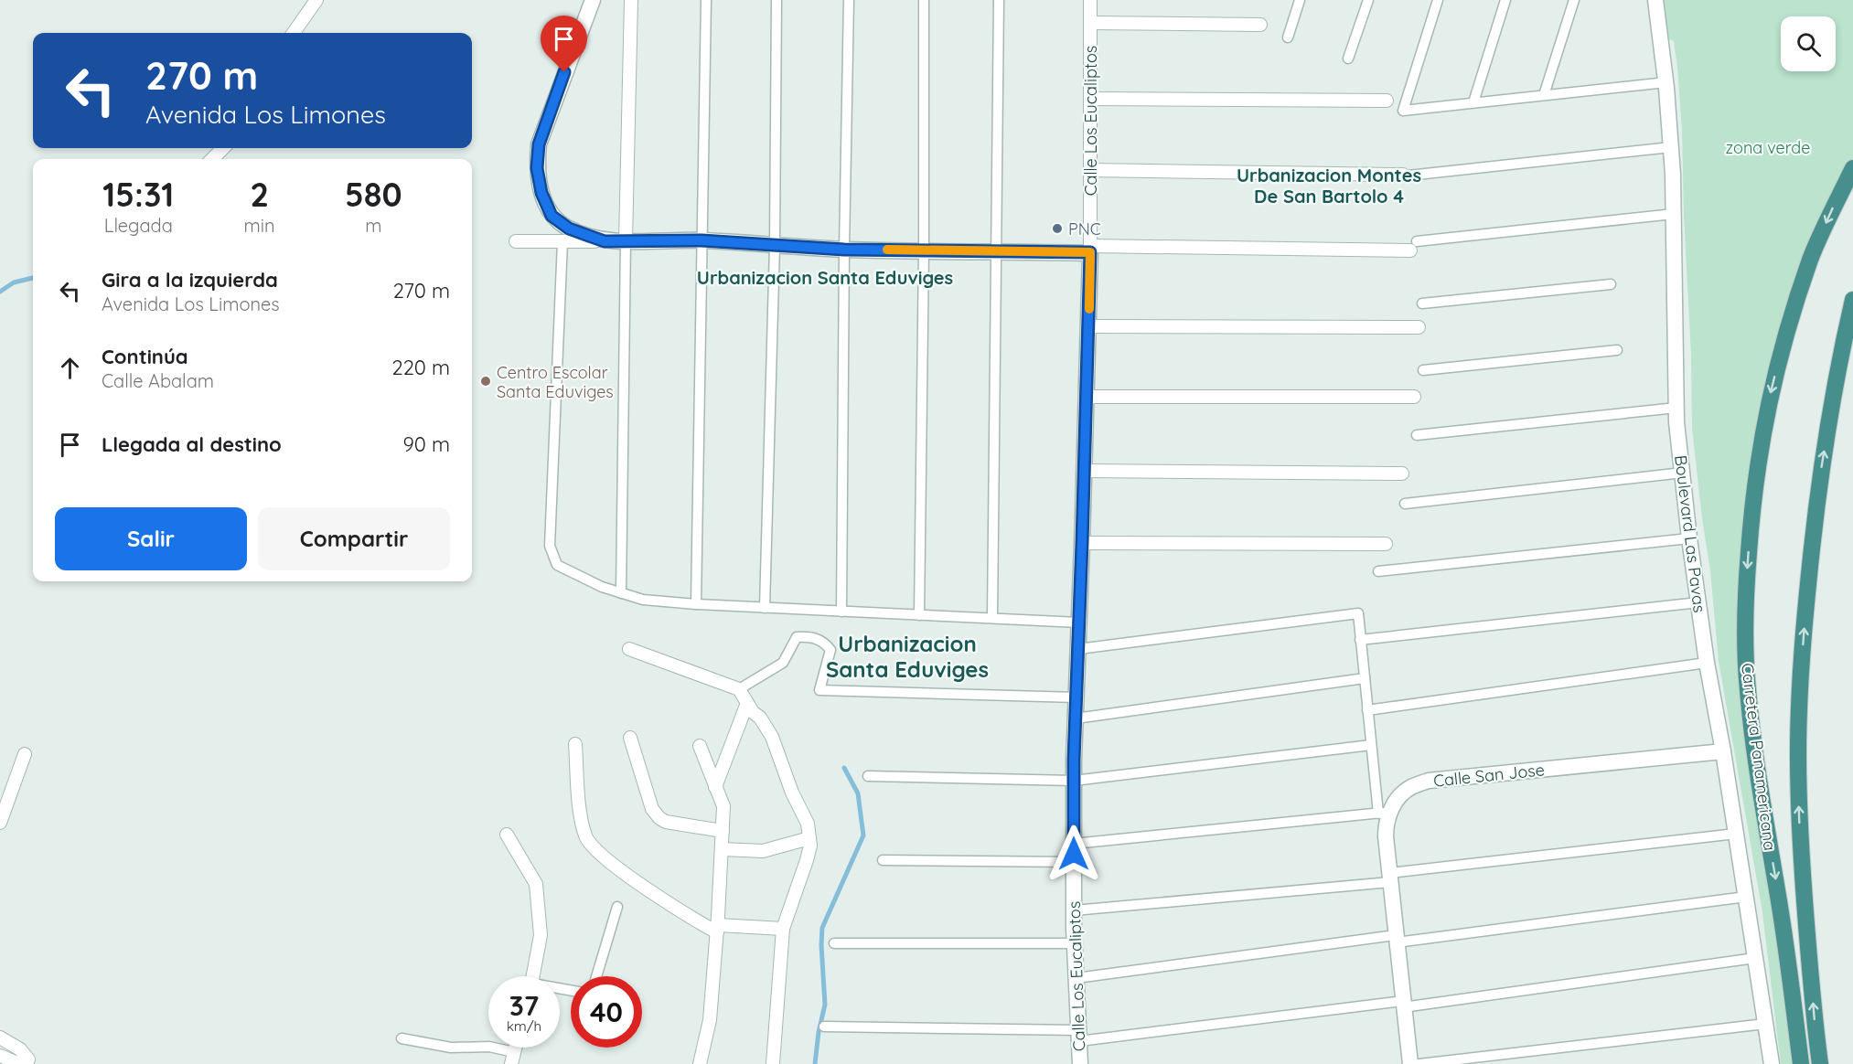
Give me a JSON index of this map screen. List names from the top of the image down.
{
  "streets": {
    "highway": ["Carretera Panamericana"],
    "street": ["Calle Los Eucaliptos", "Boulevard Las Pavas", "Calle San Jose"]
  },
  "crossings": [
    ["Boulevard Las Pavas", "Calle San Jose"]
  ],
  "districts": ["Urbanizacion Montes De San Bartolo 4", "Urbanizacion Santa Eduviges", "Urbanizacion Santa Eduviges"],
  "parks": ["zona verde"],
  "places": ["PNC", "Centro Escolar Santa Eduviges"],
  "page": {
    "turn": ["270 m", "Avenida Los Limones"],
    "eta": [
      "15:31",
      "Llegada",
      "2",
      "min",
      "580",
      "m"
    ],
    "list": [
      {
        "name": "Gira a la izquierda",
        "note": "Avenida Los Limones",
        "value": "270 m"
      },
      {
        "name": "Continúa",
        "note": "Calle Abalam",
        "value": "220 m"
      },
      {
        "name": "Llegada al destino",
        "value": "90 m"
      }
    ],
    "buttons": ["Salir", "Compartir"],
    "speed": "37 km/h",
    "limit": "40"
  }
}
